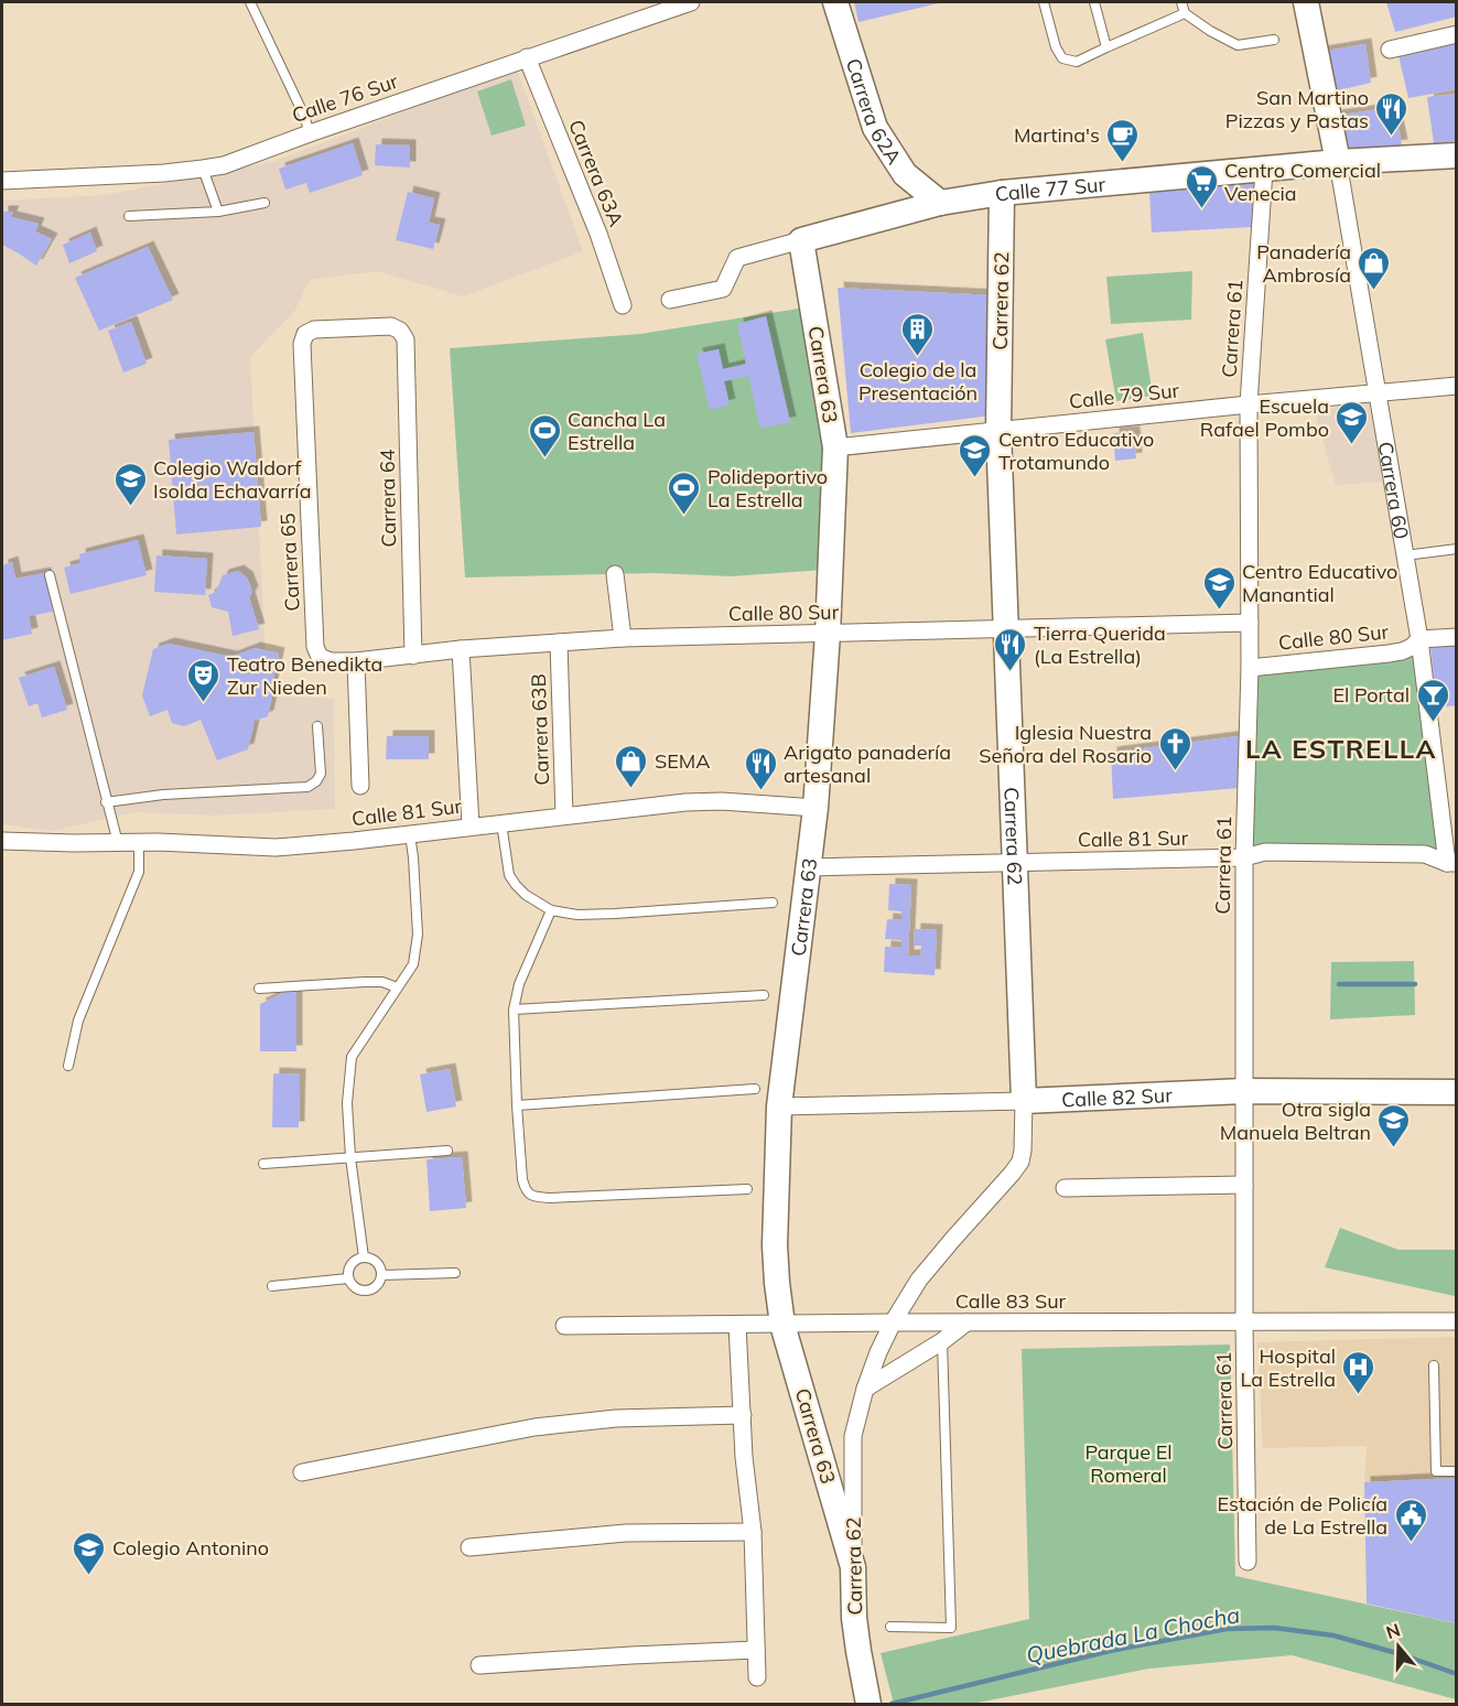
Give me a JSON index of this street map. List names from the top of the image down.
{
  "streets": {
    "street": [
      "Calle 76 Sur",
      "Carrera 62A",
      "Carrera 63A",
      "Calle 77 Sur",
      "Carrera 62",
      "Carrera 61",
      "Carrera 63",
      "Calle 79 Sur",
      "Carrera 60",
      "Carrera 64",
      "Carrera 65",
      "Calle 80 Sur",
      "Carrera 63B",
      "Calle 81 Sur",
      "Calle 82 Sur",
      "Calle 83 Sur"
    ]
  },
  "crossings": [
    ["Calle 76 Sur", "Carrera 63A"],
    ["Carrera 62A", "Calle 77 Sur"],
    ["Calle 77 Sur", "Carrera 62"],
    ["Calle 77 Sur", "Carrera 61"],
    ["Calle 77 Sur", "Carrera 63"],
    ["Calle 77 Sur", "Carrera 60"],
    ["Carrera 62", "Carrera 63"],
    ["Carrera 62", "Calle 79 Sur"],
    ["Carrera 62", "Calle 80 Sur"],
    ["Carrera 62", "Calle 81 Sur"],
    ["Carrera 62", "Calle 82 Sur"],
    ["Carrera 62", "Calle 83 Sur"],
    ["Carrera 61", "Calle 79 Sur"],
    ["Carrera 61", "Calle 80 Sur"],
    ["Carrera 61", "Calle 81 Sur"],
    ["Carrera 61", "Calle 82 Sur"],
    ["Carrera 61", "Calle 83 Sur"],
    ["Carrera 63", "Calle 79 Sur"],
    ["Carrera 63", "Calle 80 Sur"],
    ["Carrera 63", "Calle 81 Sur"],
    ["Carrera 63", "Calle 82 Sur"],
    ["Carrera 63", "Calle 83 Sur"],
    ["Calle 79 Sur", "Carrera 60"],
    ["Carrera 60", "Calle 80 Sur"],
    ["Carrera 60", "Calle 81 Sur"],
    ["Carrera 64", "Carrera 65"],
    ["Carrera 64", "Calle 80 Sur"],
    ["Carrera 65", "Calle 80 Sur"],
    ["Calle 80 Sur", "Carrera 63B"],
    ["Carrera 63B", "Calle 81 Sur"]
  ],
  "districts": ["LA ESTRELLA"],
  "water": ["Quebrada La Chocha"],
  "parks": ["Parque El Romeral"],
  "places": {
    "restaurant": ["San Martino Pizzas y Pastas", "Tierra Querida (La Estrella)", "Arigato panadería artesanal"],
    "cafe": ["Martina's"],
    "supermarket": ["Centro Comercial Venecia"],
    "shop": ["Panadería Ambrosía", "SEMA"],
    "building": ["Colegio de la Presentación"],
    "school or university": [
      "Escuela Rafael Pombo",
      "Centro Educativo Trotamundo",
      "Colegio Waldorf Isolda Echavarría",
      "Centro Educativo Manantial",
      "Otra sigla Manuela Beltran",
      "Colegio Antonino"
    ],
    "sports": ["Cancha La Estrella", "Polideportivo La Estrella"],
    "theatre": ["Teatro Benedikta Zur Nieden"],
    "bar": ["El Portal"],
    "church": ["Iglesia Nuestra Señora del Rosario"],
    "hospital": ["Hospital La Estrella"],
    "public building": ["Estación de Policía de La Estrella"]
  },
  "north": "top"
}
